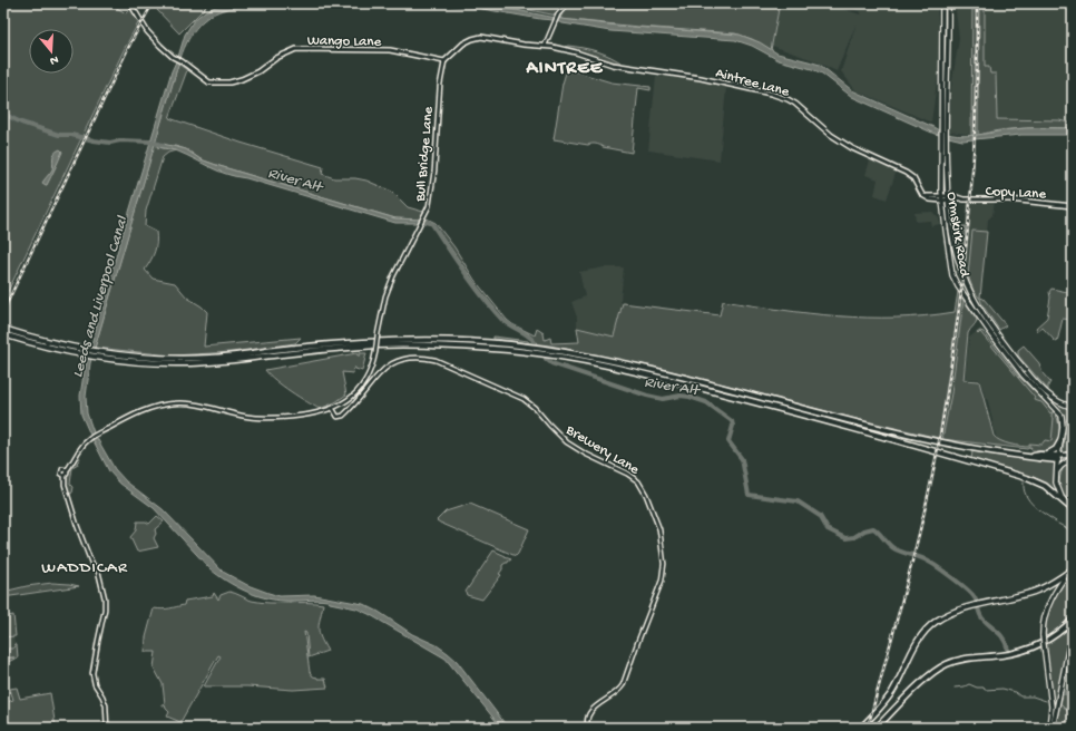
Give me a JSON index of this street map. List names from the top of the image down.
{
  "streets": {
    "highway": ["Ormskirk Road"],
    "main road": ["Wango Lane", "Aintree Lane", "Copy Lane"],
    "street": ["Bull Bridge Lane", "Brewery Lane"]
  },
  "crossings": [
    ["Wango Lane", "Aintree Lane"],
    ["Wango Lane", "Bull Bridge Lane"],
    ["Aintree Lane", "Bull Bridge Lane"],
    ["Bull Bridge Lane", "Brewery Lane"],
    ["Copy Lane", "Ormskirk Road"]
  ],
  "districts": ["AINTREE", "WADDICAR"],
  "water": ["River Alt", "Leeds and Liverpool Canal"],
  "north": "bottom"
}
